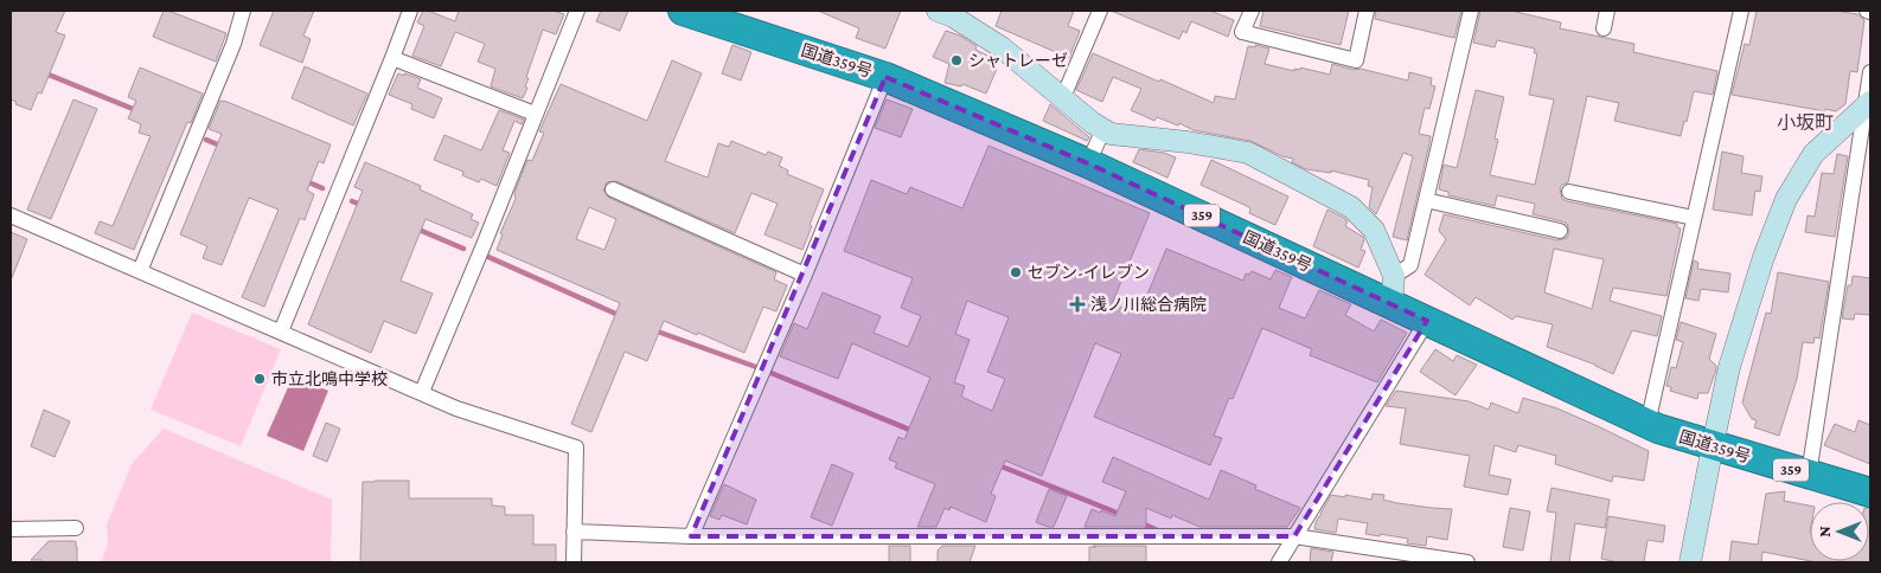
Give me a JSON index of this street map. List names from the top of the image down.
{
  "streets": {
    "highway": ["国道359号", "359"]
  },
  "districts": ["小坂町"],
  "places": {
    "other": ["シャトレーゼ", "セブン-イレブン", "市立北鳴中学校"],
    "health": ["浅ノ川総合病院"]
  },
  "north": "left"
}
